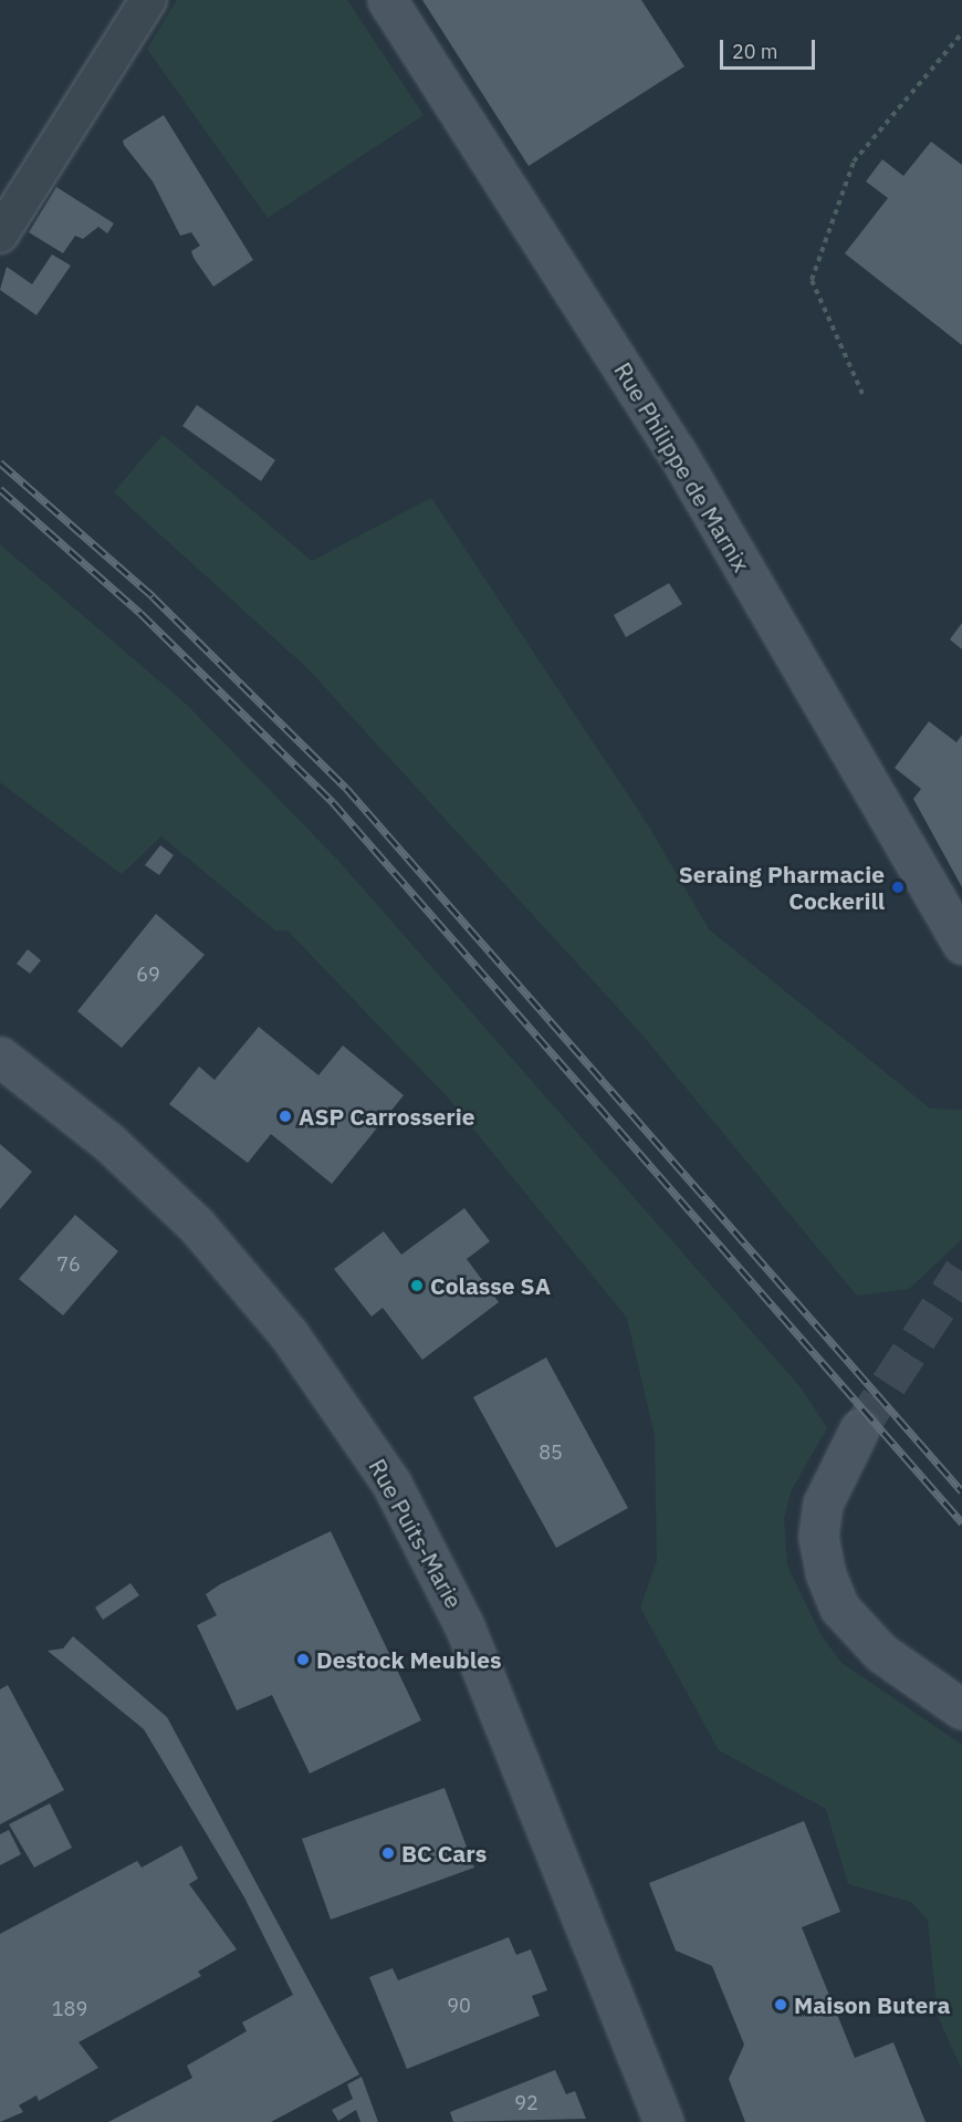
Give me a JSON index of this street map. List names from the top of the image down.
{
  "streets": {
    "main road": ["Rue Philippe de Marnix", "Rue Puits-Marie"]
  },
  "places": [
    "Seraing Pharmacie Cockerill",
    "ASP Carrosserie",
    "Colasse SA",
    "Destock Meubles",
    "BC Cars",
    "Maison Butera"
  ],
  "house_numbers": [
    "69",
    "76",
    "85",
    "90",
    "189",
    "92"
  ],
  "scale_bar": "20 m"
}
